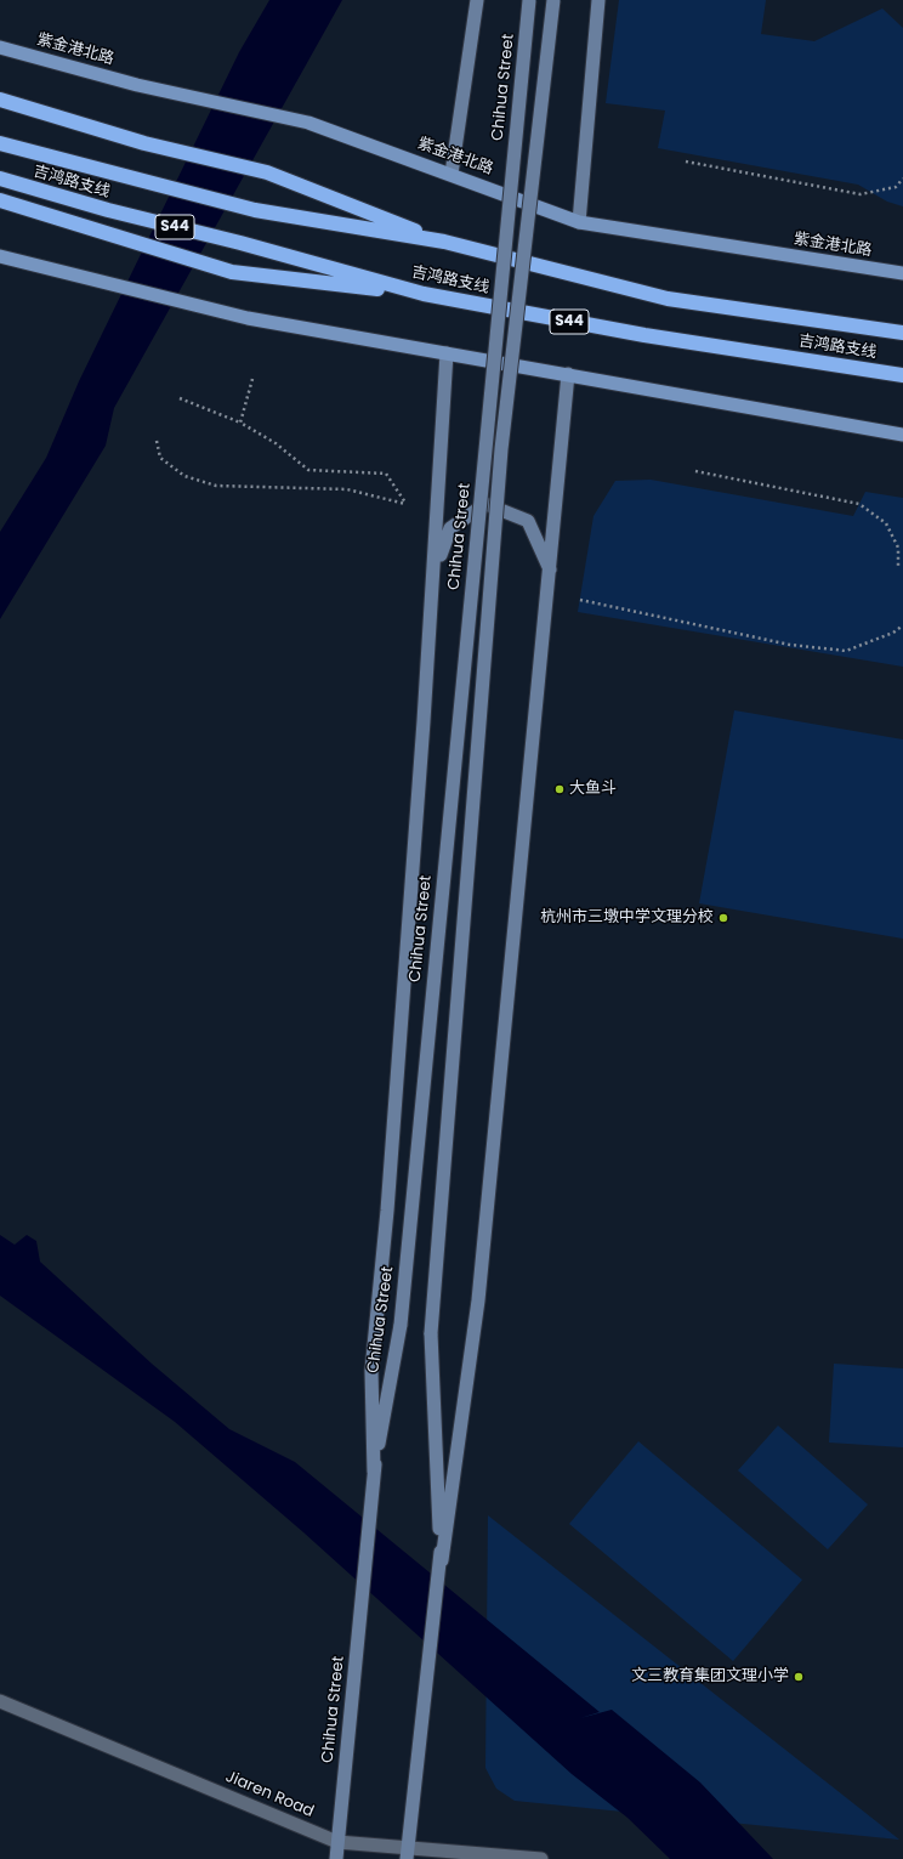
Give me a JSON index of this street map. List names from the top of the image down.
{
  "streets": {
    "highway": ["吉鸿路支线", "S44"],
    "main road": ["紫金港北路", "Chihua Street"],
    "street": ["Jiaren Road"]
  },
  "crossings": [
    ["Chihua Street", "Jiaren Road"]
  ],
  "places": ["大鱼斗", "杭州市三墩中学文理分校", "文三教育集团文理小学"]
}
